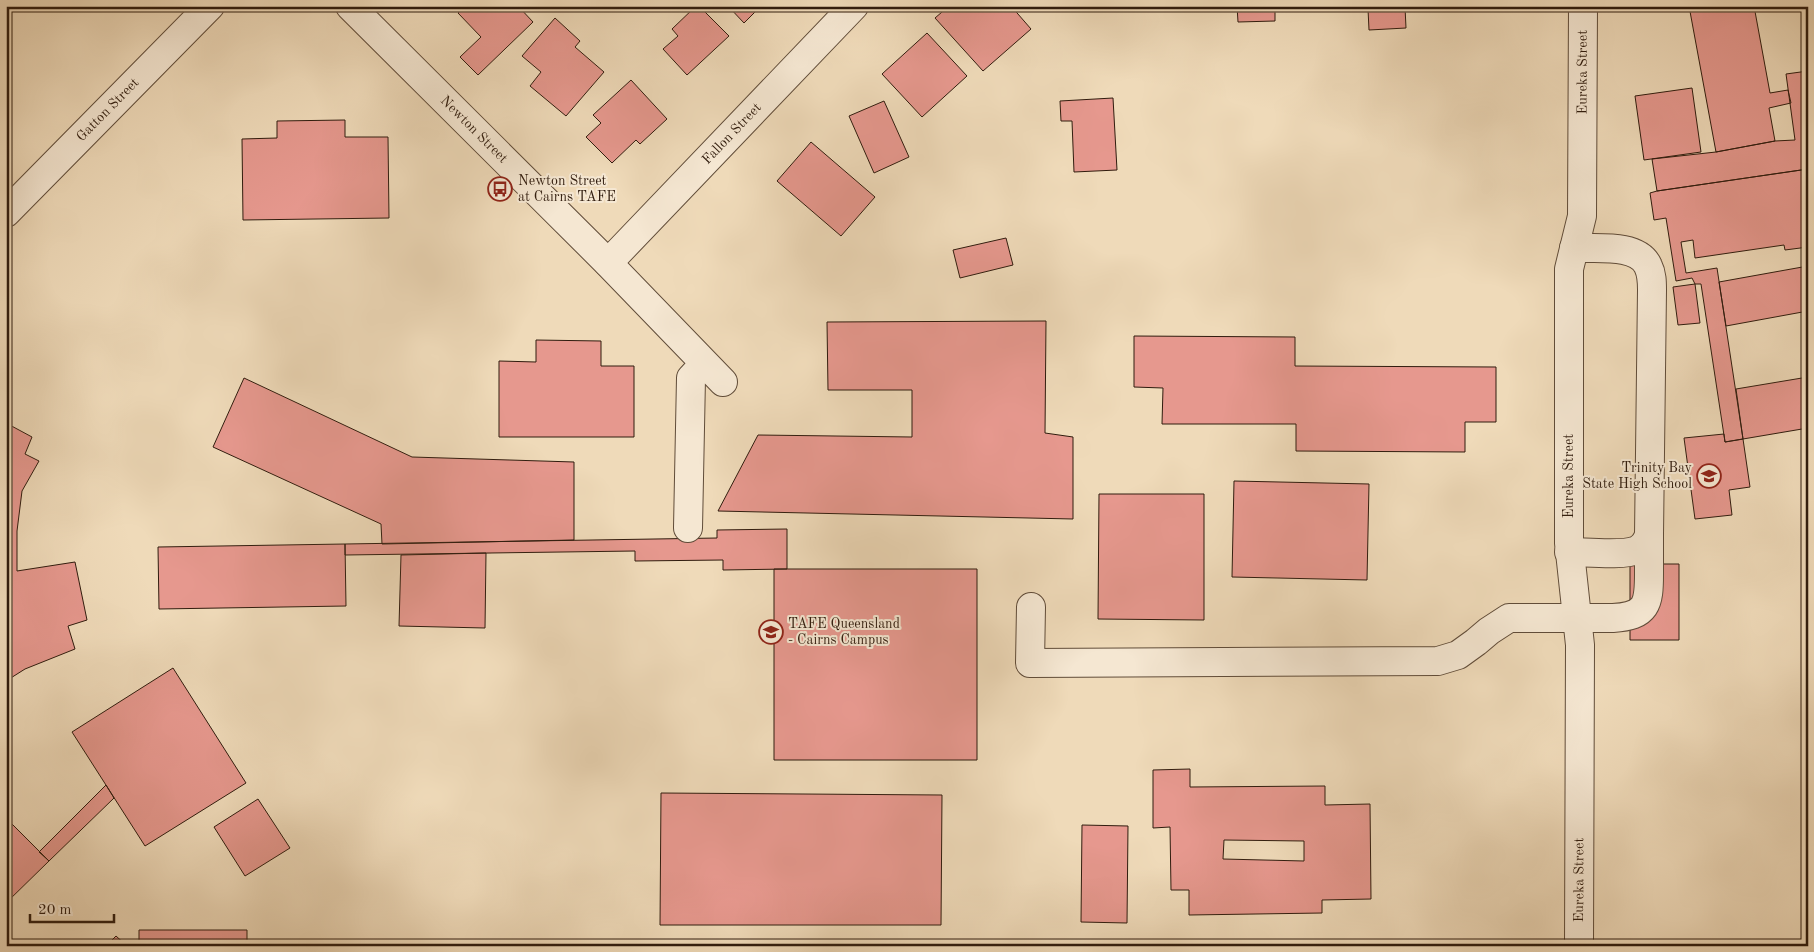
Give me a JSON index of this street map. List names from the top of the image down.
{
  "streets": {
    "street": [
      "Eureka Street",
      "Gatton Street",
      "Newton Street",
      "Fallon Street"
    ]
  },
  "crossings": [
    ["Newton Street", "Fallon Street"]
  ],
  "places": {
    "bus stop": ["Newton Street at Cairns TAFE"],
    "school or university": ["Trinity Bay State High School", "TAFE Queensland - Cairns Campus"]
  },
  "scale_bar": "20 m"
}
